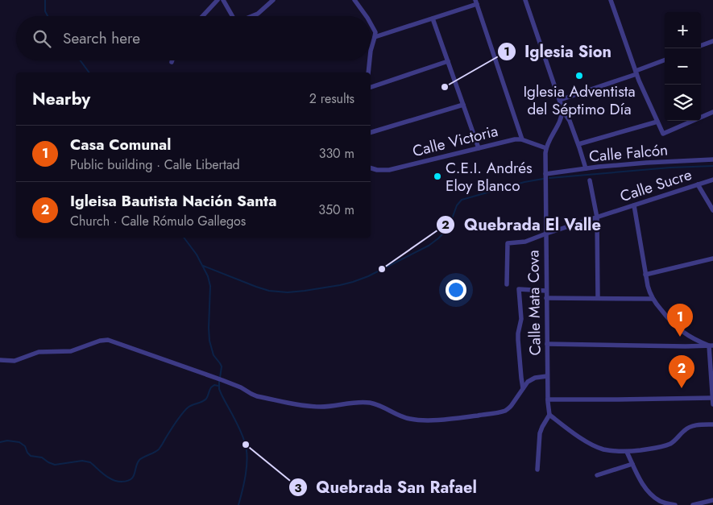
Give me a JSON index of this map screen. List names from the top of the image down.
{
  "streets": {
    "street": [
      "Calle Victoria",
      "Calle Falcón",
      "Calle Sucre",
      "Calle Mata Cova"
    ]
  },
  "crossings": [
    ["Calle Victoria", "Calle Mata Cova"],
    ["Calle Falcón", "Calle Mata Cova"],
    ["Calle Sucre", "Calle Mata Cova"]
  ],
  "places": [
    "Iglesia Adventista del Séptimo Día",
    "Iglesia Sion",
    "C.E.I. Andrés Eloy Blanco",
    "Quebrada El Valle",
    "Quebrada San Rafael"
  ],
  "page": {
    "map_buttons": ["+", "−"],
    "search": "Search here",
    "heading": ["Nearby", "2 results"],
    "list": [
      {
        "mark": "1",
        "name": "Casa Comunal",
        "note": "Public building · Calle Libertad",
        "value": "330 m"
      },
      {
        "mark": "2",
        "name": "Igleisa Bautista Nación Santa",
        "note": "Church · Calle Rómulo Gallegos",
        "value": "350 m"
      }
    ],
    "pins": ["1", "2"]
  }
}
